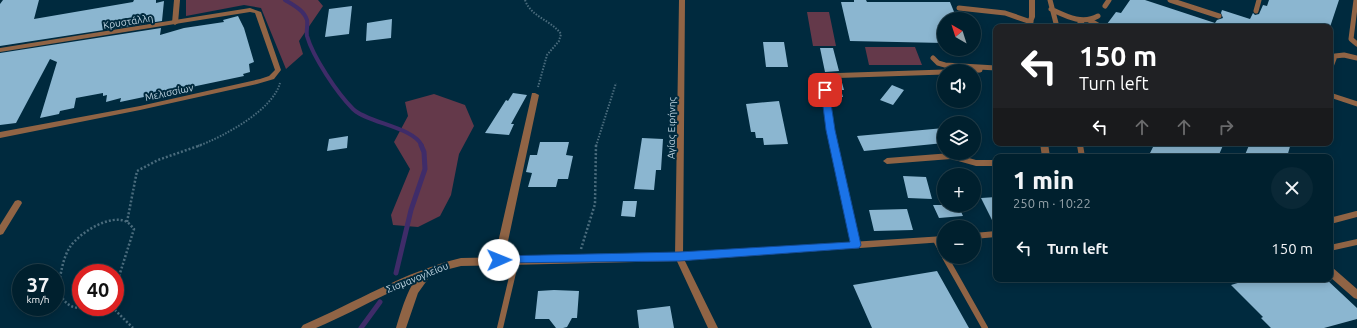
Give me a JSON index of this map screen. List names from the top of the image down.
{
  "streets": {
    "street": [
      "Κρυστάλλη",
      "Μελισσίων",
      "Αγίας Ειρήνης",
      "Σισμανογλείου"
    ]
  },
  "crossings": [
    ["Κρυστάλλη", "Μελισσίων"],
    ["Αγίας Ειρήνης", "Σισμανογλείου"]
  ],
  "north": "top left",
  "page": {
    "map_buttons": ["+", "−"],
    "turn": ["150 m", "Turn left"],
    "heading": ["1 min", "250 m · 10:22"],
    "list": [
      {
        "name": "Turn left",
        "value": "150 m"
      }
    ],
    "speed": "37 km/h",
    "limit": "40"
  }
}
